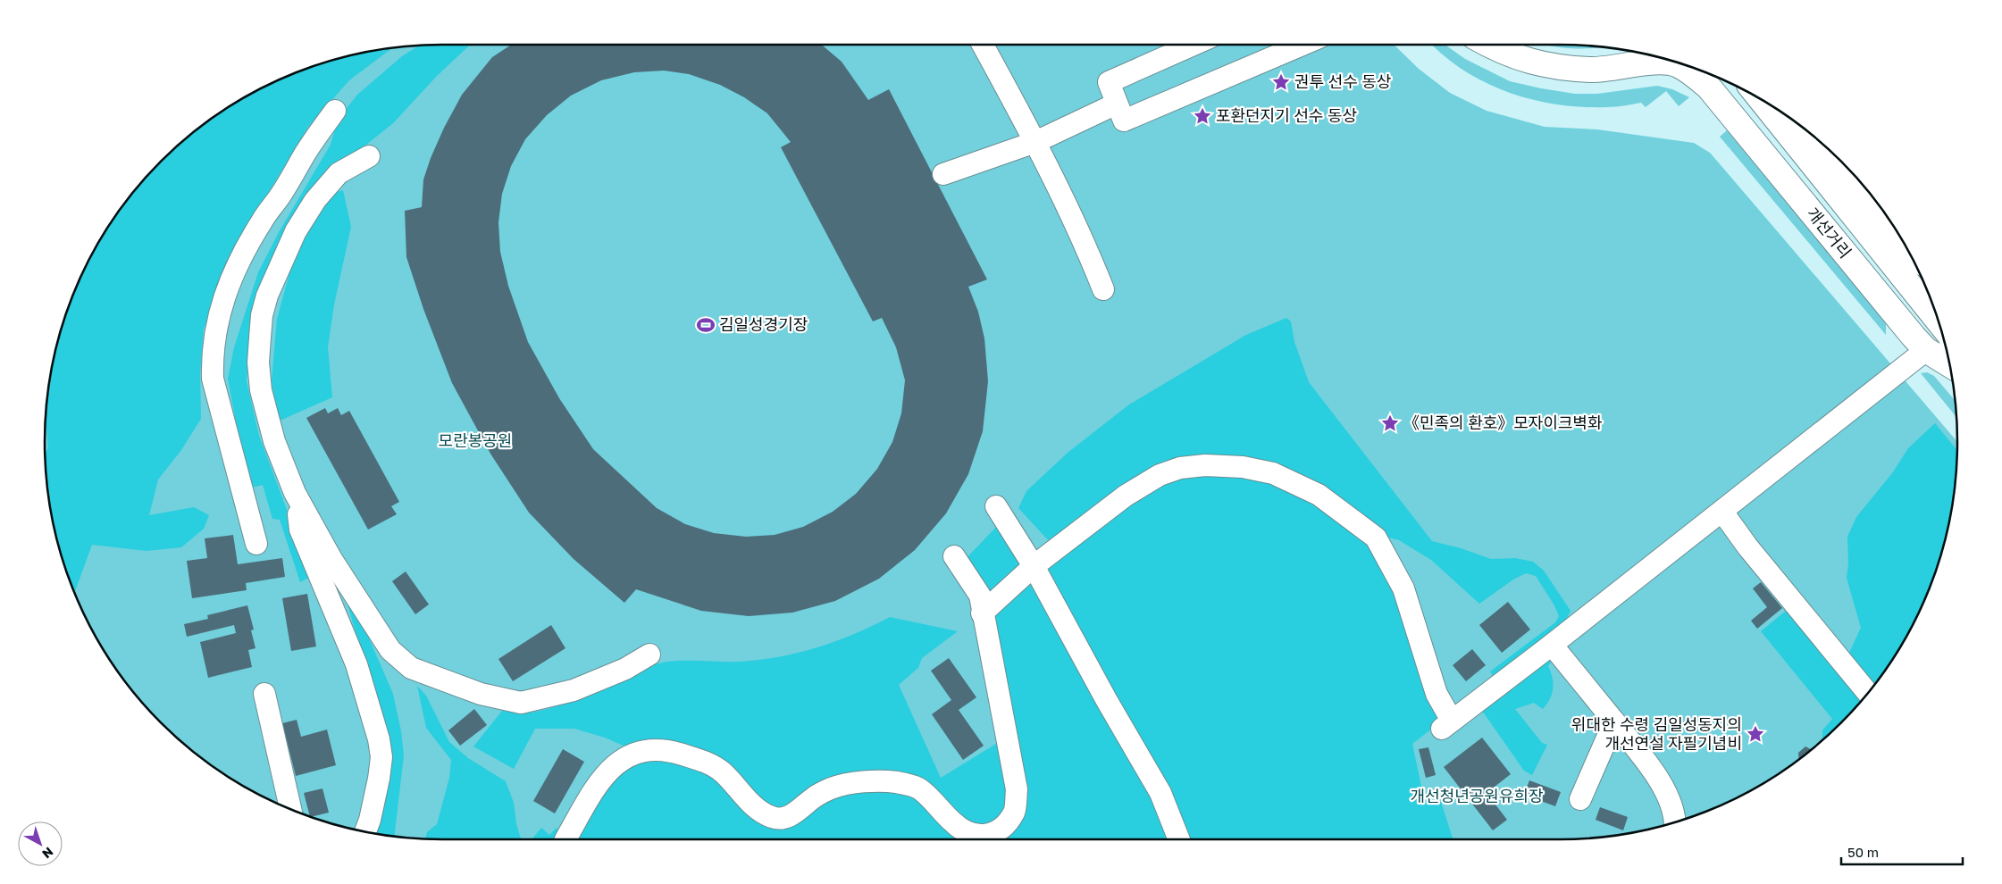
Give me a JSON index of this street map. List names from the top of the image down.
{
  "streets": {
    "main road": ["개선거리"]
  },
  "parks": ["모란봉공원", "개선청년공원유희장"],
  "places": {
    "place": [
      "권투 선수 동상",
      "포환던지기 선수 동상",
      "《민족의 환호》모자이크벽화",
      "위대한 수령 김일성동지의 개선연설 자필기념비"
    ],
    "sports": ["김일성경기장"]
  },
  "scale_bar": "50 m",
  "north": "bottom right"
}
